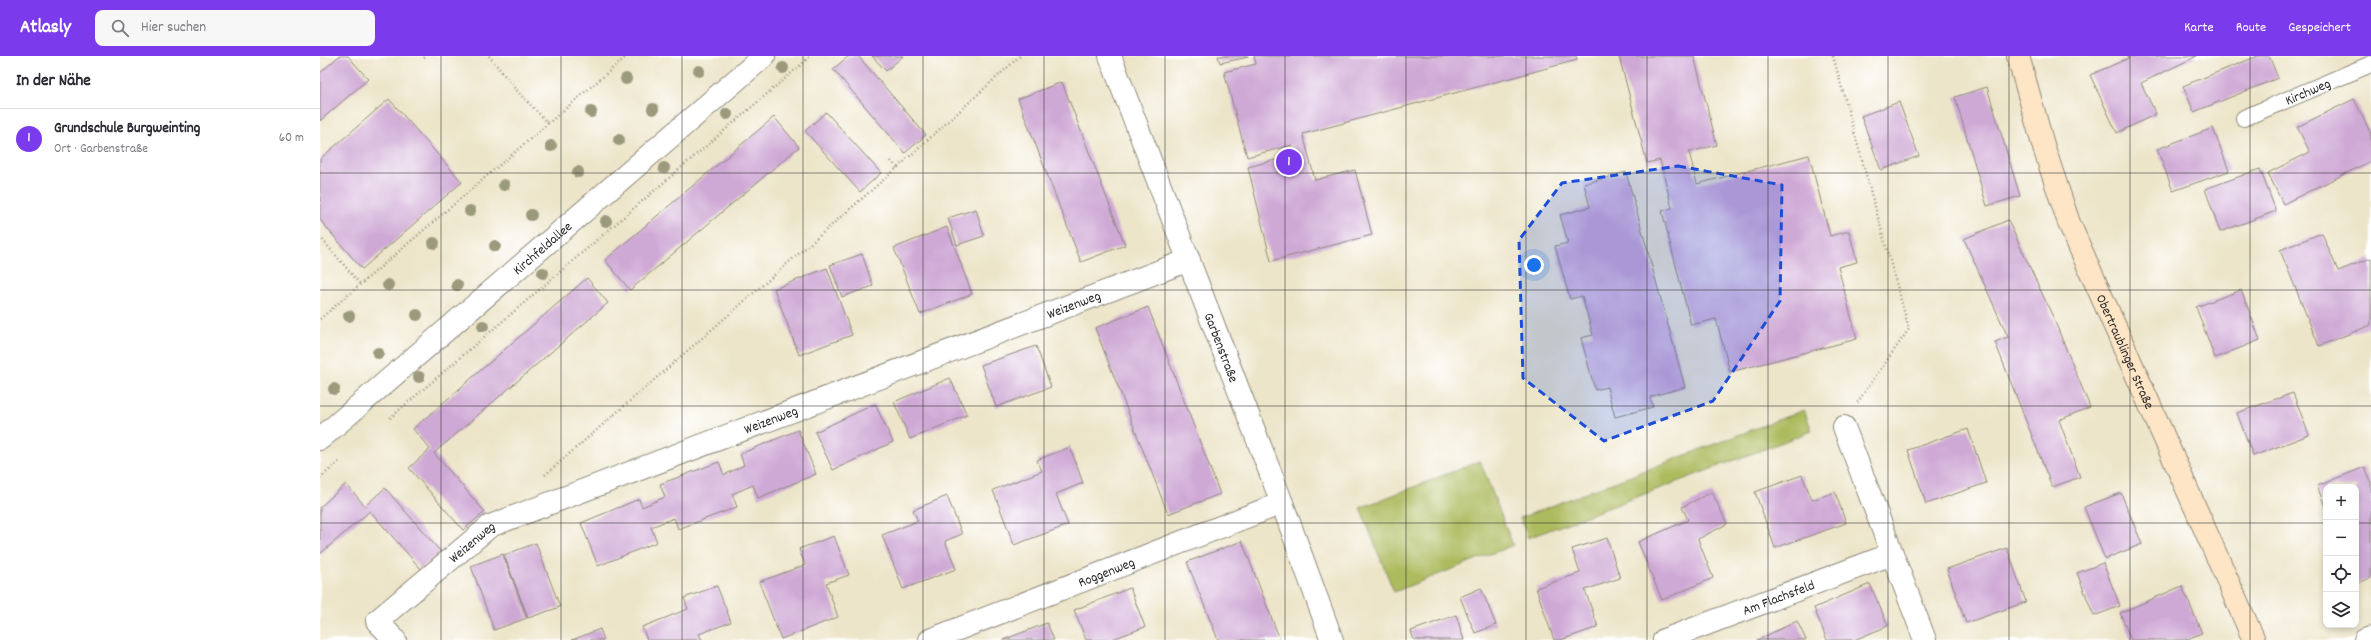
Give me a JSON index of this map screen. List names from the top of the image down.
{
  "streets": {
    "street": [
      "Kirchfeldallee",
      "Weizenweg",
      "Garbenstraße",
      "Obertraublinger Straße",
      "Roggenweg",
      "Am Flachsfeld"
    ],
    "lane": ["Kirchweg"]
  },
  "crossings": [
    ["Weizenweg", "Garbenstraße"],
    ["Garbenstraße", "Roggenweg"]
  ],
  "page": {
    "header": "Atlasly",
    "search": "Hier suchen",
    "nav": ["Karte", "Route", "Gespeichert"],
    "heading": "In der Nähe",
    "list": [
      {
        "mark": "1",
        "name": "Grundschule Burgweinting",
        "note": "Ort · Garbenstraße",
        "value": "60 m"
      }
    ],
    "pins": "1",
    "map_buttons": ["+", "−"]
  }
}
